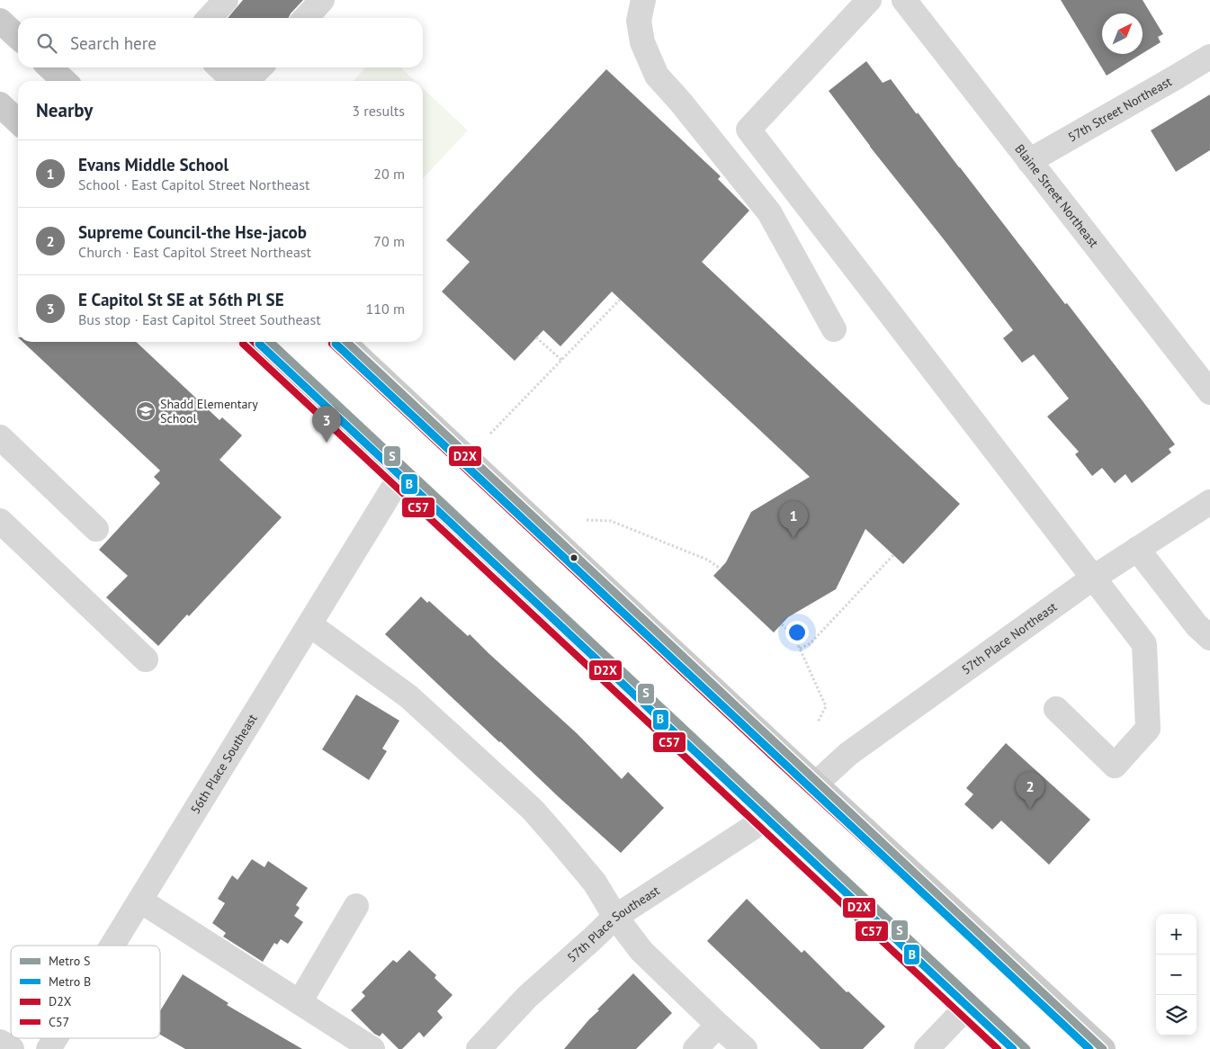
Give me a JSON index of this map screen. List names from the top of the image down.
{
  "streets": {
    "street": [
      "57th Street Northeast",
      "Blaine Street Northeast",
      "57th Place Northeast",
      "56th Place Southeast",
      "57th Place Southeast"
    ]
  },
  "crossings": [
    ["57th Street Northeast", "Blaine Street Northeast"]
  ],
  "places": {
    "school or university": ["Shadd Elementary School"]
  },
  "lines": [
    "metro line S",
    "transit line D2X",
    "metro line B",
    "transit line C57"
  ],
  "legend": [
    "Metro S",
    "Metro B",
    "D2X",
    "C57"
  ],
  "north": "top right",
  "page": {
    "search": "Search here",
    "heading": ["Nearby", "3 results"],
    "list": [
      {
        "mark": "1",
        "name": "Evans Middle School",
        "note": "School · East Capitol Street Northeast",
        "value": "20 m"
      },
      {
        "mark": "2",
        "name": "Supreme Council-the Hse-jacob",
        "note": "Church · East Capitol Street Northeast",
        "value": "70 m"
      },
      {
        "mark": "3",
        "name": "E Capitol St SE at 56th Pl SE",
        "note": "Bus stop · East Capitol Street Southeast",
        "value": "110 m"
      }
    ],
    "pins": ["3", "1", "2"],
    "map_buttons": ["+", "−"]
  }
}
